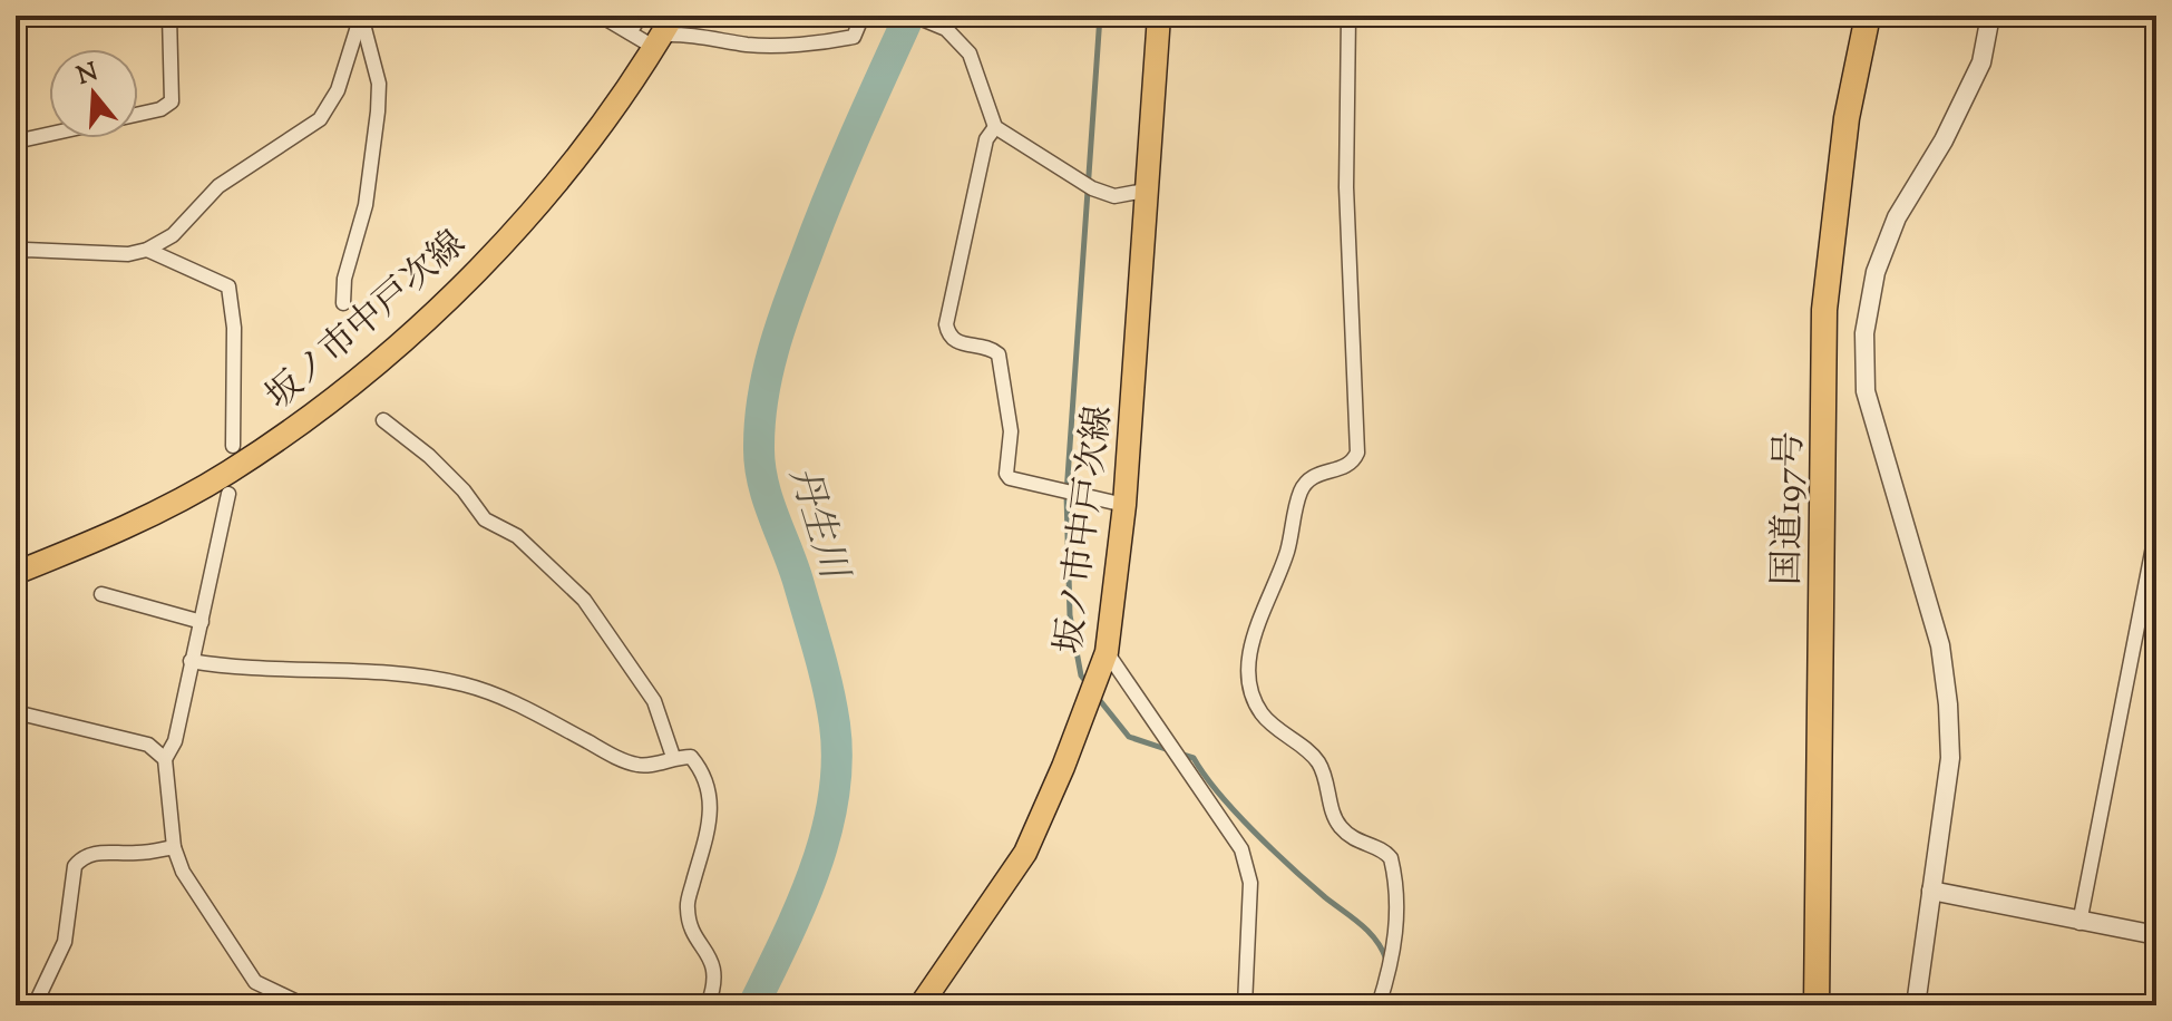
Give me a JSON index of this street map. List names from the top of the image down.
{
  "streets": {
    "highway": ["国道197号"],
    "main road": ["坂ノ市中戸次線"]
  },
  "water": ["丹生川"],
  "north": "top"
}
